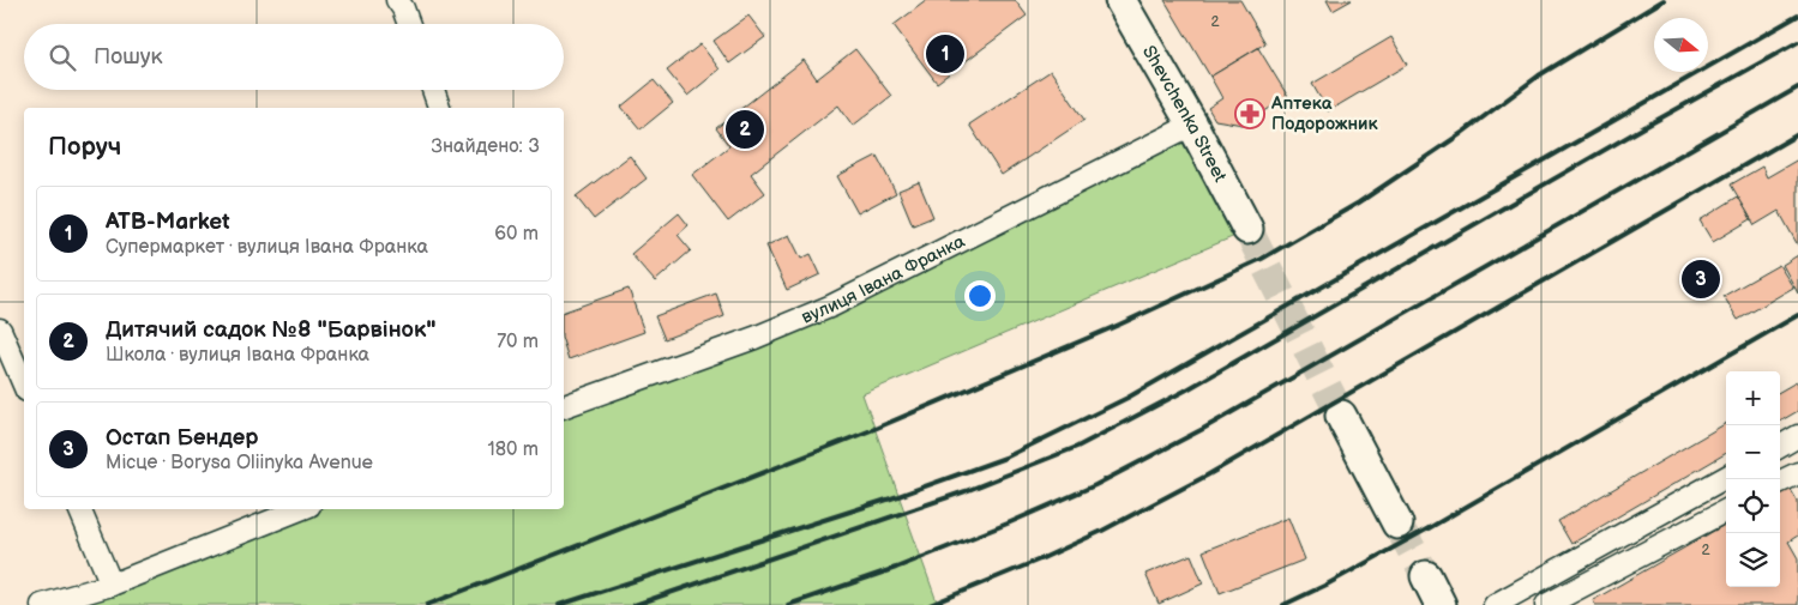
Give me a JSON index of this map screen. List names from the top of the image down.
{
  "streets": {
    "main road": ["Shevchenka Street"],
    "street": ["вулиця Івана Франка"]
  },
  "crossings": [
    ["Shevchenka Street", "вулиця Івана Франка"]
  ],
  "places": {
    "pharmacy": ["Аптека Подорожник"]
  },
  "house_numbers": ["2", "2"],
  "north": "right",
  "page": {
    "search": "Пошук",
    "pins": ["1", "2", "3"],
    "heading": ["Поруч", "Знайдено: 3"],
    "list": [
      {
        "mark": "1",
        "name": "ATB-Market",
        "note": "Супермаркет · вулиця Івана Франка",
        "value": "60 m"
      },
      {
        "mark": "2",
        "name": "Дитячий садок №8 \"Барвінок\"",
        "note": "Школа · вулиця Івана Франка",
        "value": "70 m"
      },
      {
        "mark": "3",
        "name": "Остап Бендер",
        "note": "Місце · Borysa Oliinyka Avenue",
        "value": "180 m"
      }
    ],
    "map_buttons": ["+", "−"]
  }
}
